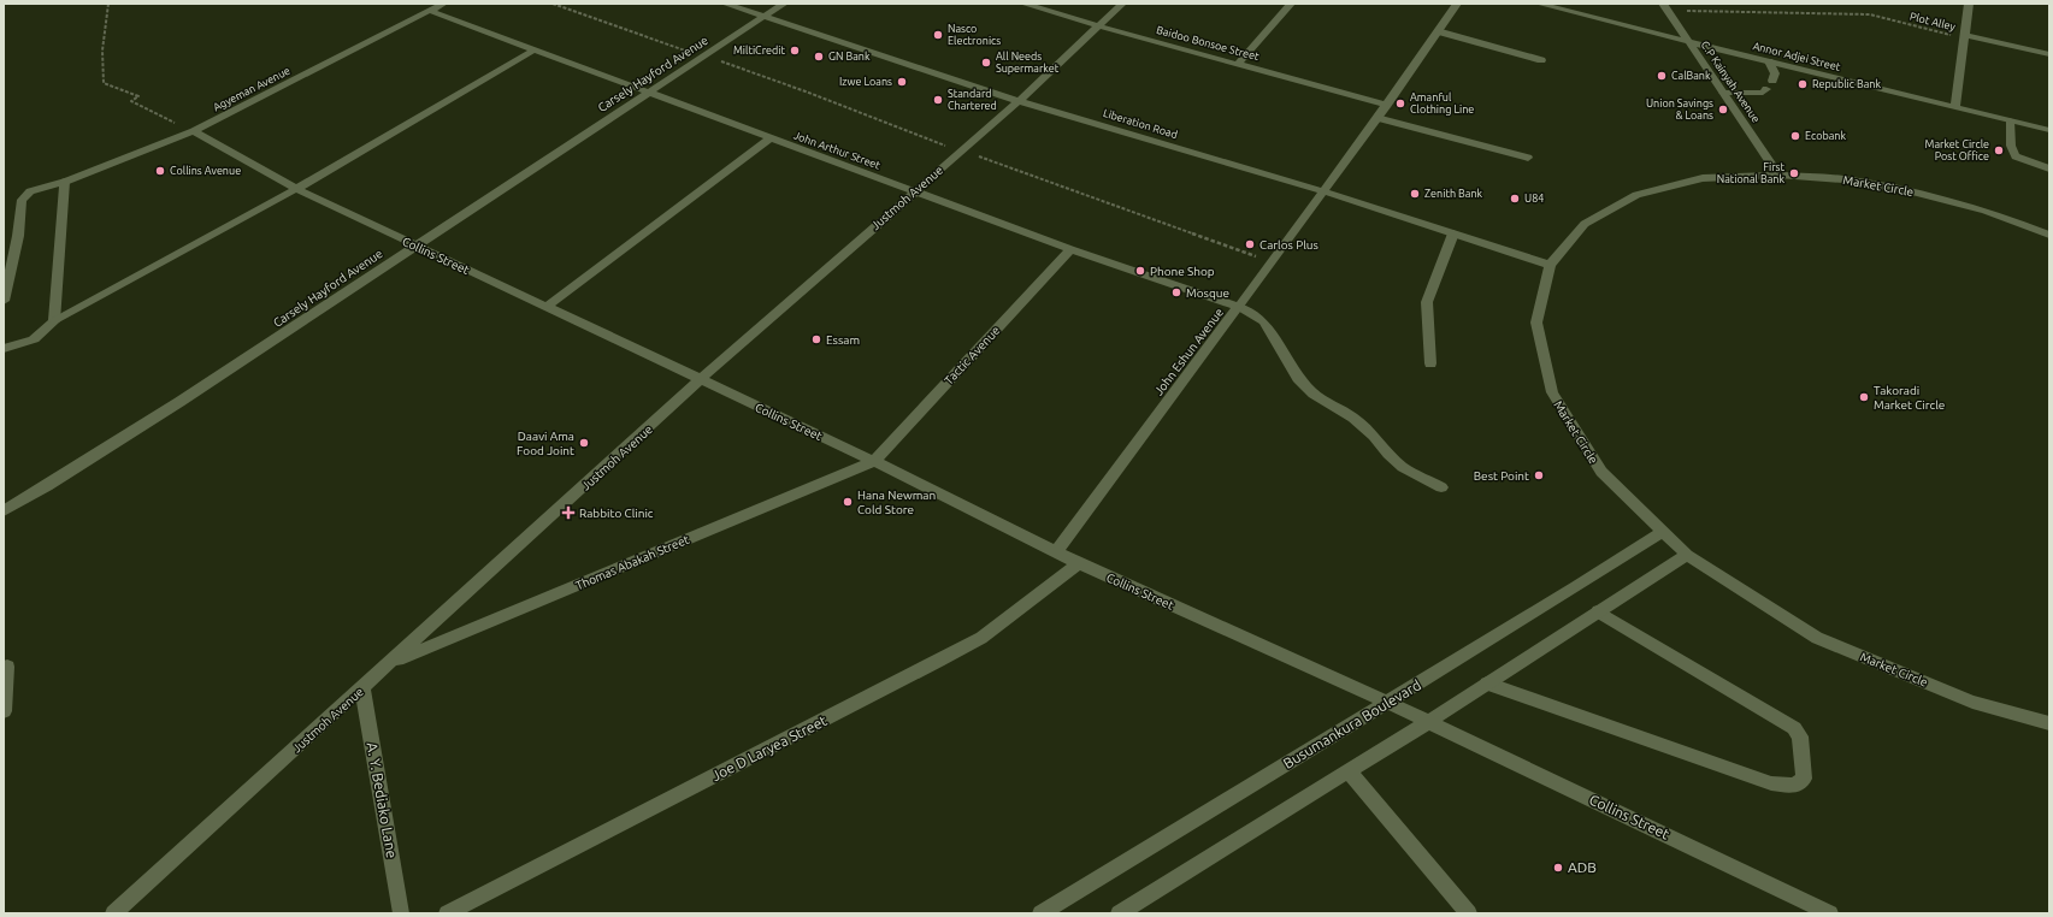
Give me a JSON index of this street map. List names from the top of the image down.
{
  "streets": {
    "street": [
      "Baidoo Bonsoe Street",
      "Annor Adjei Street",
      "Carsely Hayford Avenue",
      "C.P Kainyah Avenue",
      "Agyeman Avenue",
      "Liberation Road",
      "John Arthur Street",
      "Market Circle",
      "Justmoh Avenue",
      "Collins Street",
      "John Eshun Avenue",
      "Tactic Avenue",
      "Thomas Abakah Street",
      "Busumankura Boulevard",
      "Joe D Laryea Street",
      "A. Y. Bediako Lane"
    ],
    "path": ["Plot Alley"]
  },
  "crossings": [
    ["Plot Alley", "C.P Kainyah Avenue"],
    ["Baidoo Bonsoe Street", "Justmoh Avenue"],
    ["Baidoo Bonsoe Street", "John Eshun Avenue"],
    ["Annor Adjei Street", "C.P Kainyah Avenue"],
    ["Carsely Hayford Avenue", "Liberation Road"],
    ["Carsely Hayford Avenue", "John Arthur Street"],
    ["Carsely Hayford Avenue", "Collins Street"],
    ["C.P Kainyah Avenue", "Market Circle"],
    ["Agyeman Avenue", "John Arthur Street"],
    ["Agyeman Avenue", "Collins Street"],
    ["Liberation Road", "Market Circle"],
    ["Liberation Road", "Justmoh Avenue"],
    ["Liberation Road", "John Eshun Avenue"],
    ["John Arthur Street", "Justmoh Avenue"],
    ["John Arthur Street", "John Eshun Avenue"],
    ["John Arthur Street", "Tactic Avenue"],
    ["Market Circle", "Busumankura Boulevard"],
    ["Justmoh Avenue", "Collins Street"],
    ["Justmoh Avenue", "Thomas Abakah Street"],
    ["Justmoh Avenue", "A. Y. Bediako Lane"],
    ["Collins Street", "John Eshun Avenue"],
    ["Collins Street", "Tactic Avenue"],
    ["Collins Street", "Thomas Abakah Street"],
    ["Collins Street", "Busumankura Boulevard"],
    ["Collins Street", "Joe D Laryea Street"],
    ["Tactic Avenue", "Thomas Abakah Street"]
  ],
  "places": {
    "other": [
      "Nasco Electronics",
      "MiltiCredit",
      "GN Bank",
      "All Needs Supermarket",
      "CalBank",
      "Izwe Loans",
      "Republic Bank",
      "Standard Chartered",
      "Amanful Clothing Line",
      "Union Savings & Loans",
      "Ecobank",
      "Market Circle Post Office",
      "Collins Avenue",
      "First National Bank",
      "Zenith Bank",
      "U84",
      "Carlos Plus",
      "Phone Shop",
      "Mosque",
      "Essam",
      "Takoradi Market Circle",
      "Daavi Ama Food Joint",
      "Best Point",
      "Hana Newman Cold Store",
      "ADB"
    ],
    "health": ["Rabbito Clinic"]
  }
}
